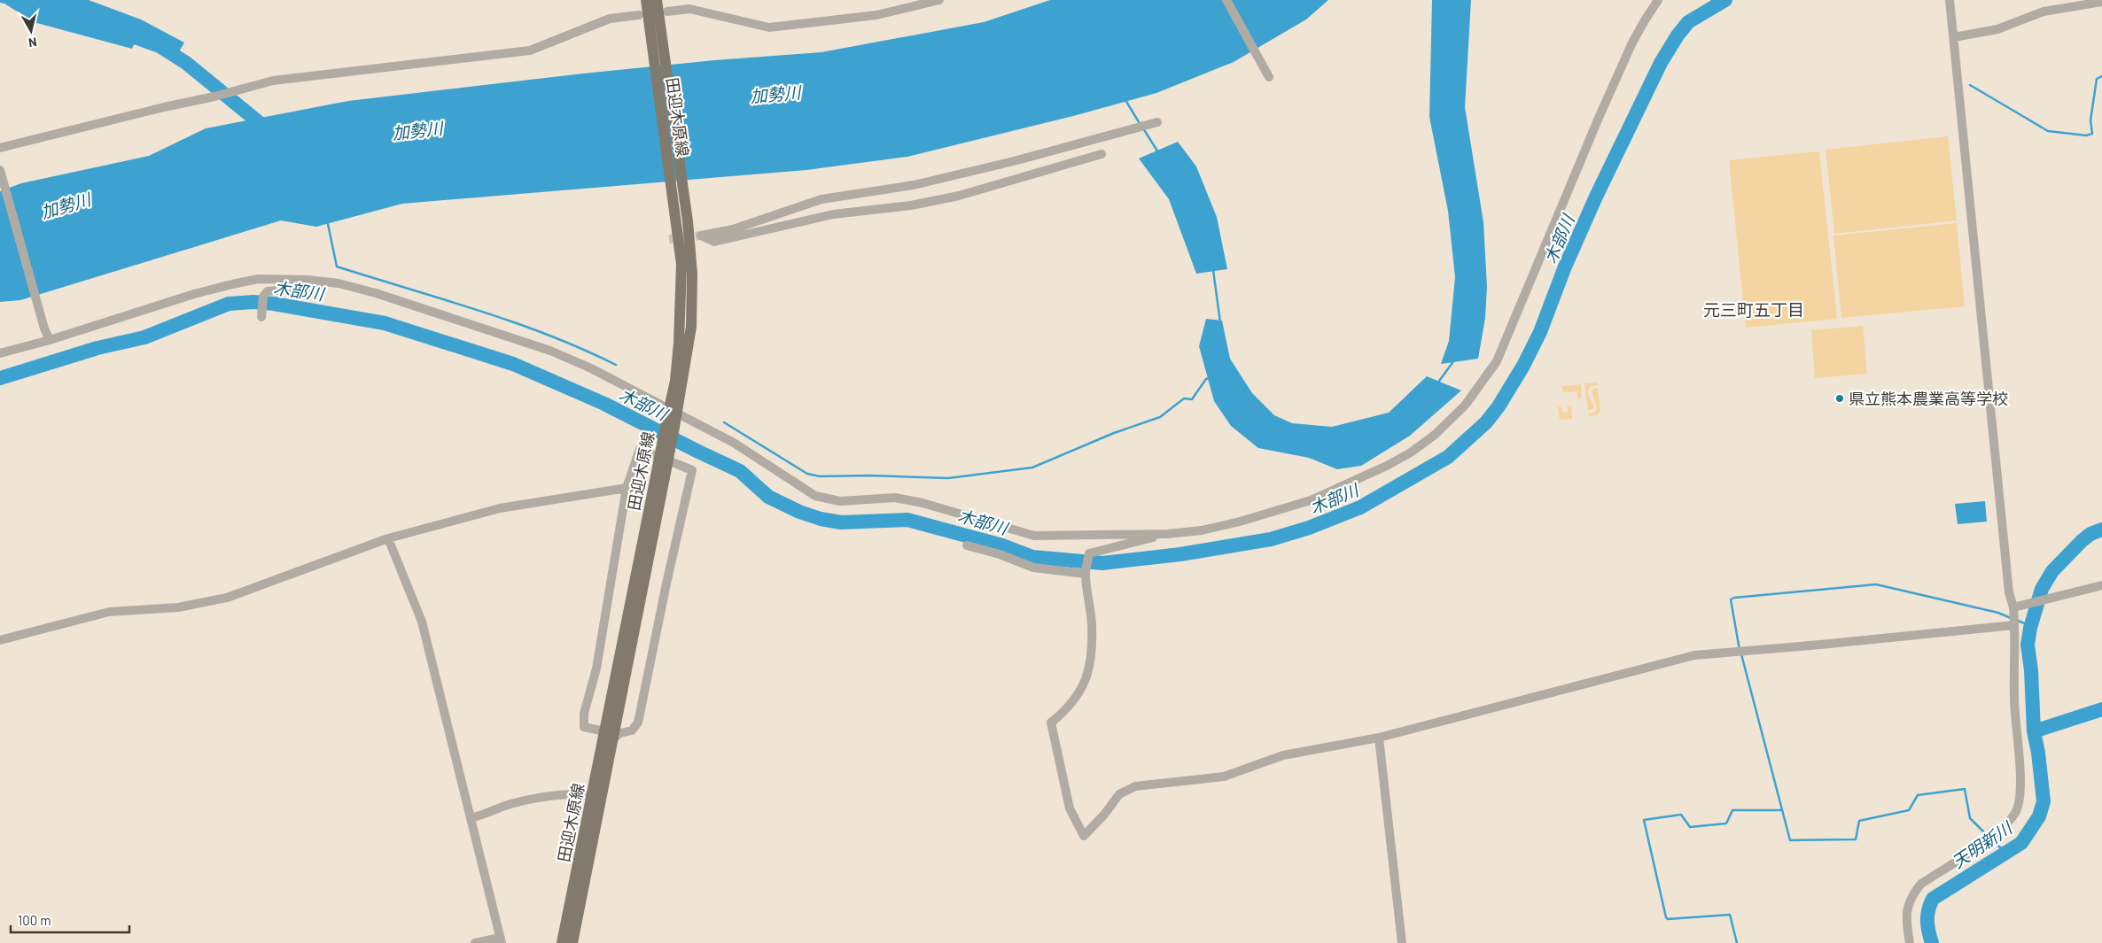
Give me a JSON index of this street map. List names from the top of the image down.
{
  "streets": {
    "main road": ["田迎木原線"]
  },
  "districts": ["元三町五丁目"],
  "water": ["加勢川", "木部川", "天明新川"],
  "places": ["県立熊本農業高等学校"],
  "scale_bar": "100 m",
  "north": "bottom"
}
